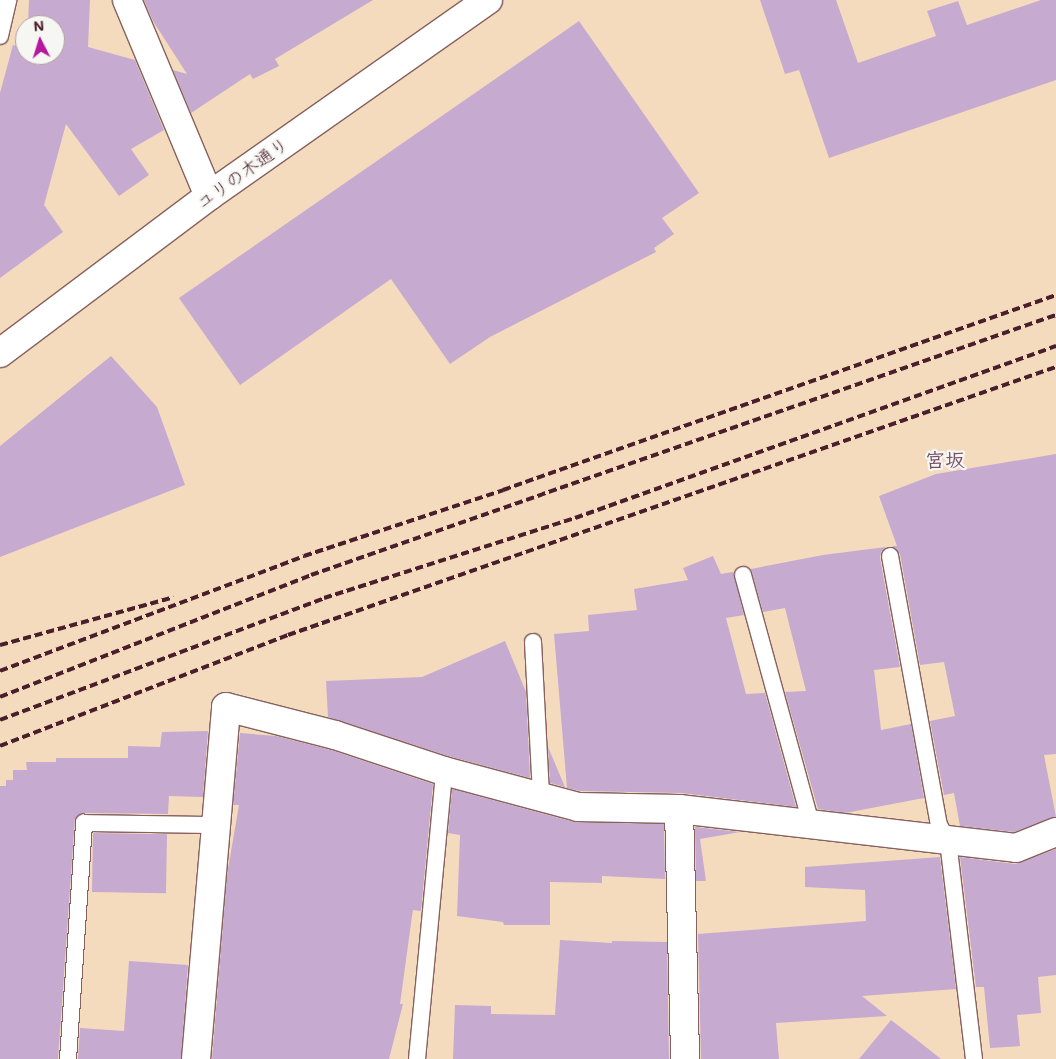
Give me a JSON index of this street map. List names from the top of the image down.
{
  "streets": {
    "street": ["ユリの木通り"]
  },
  "districts": ["宮坂"],
  "north": "top"
}
